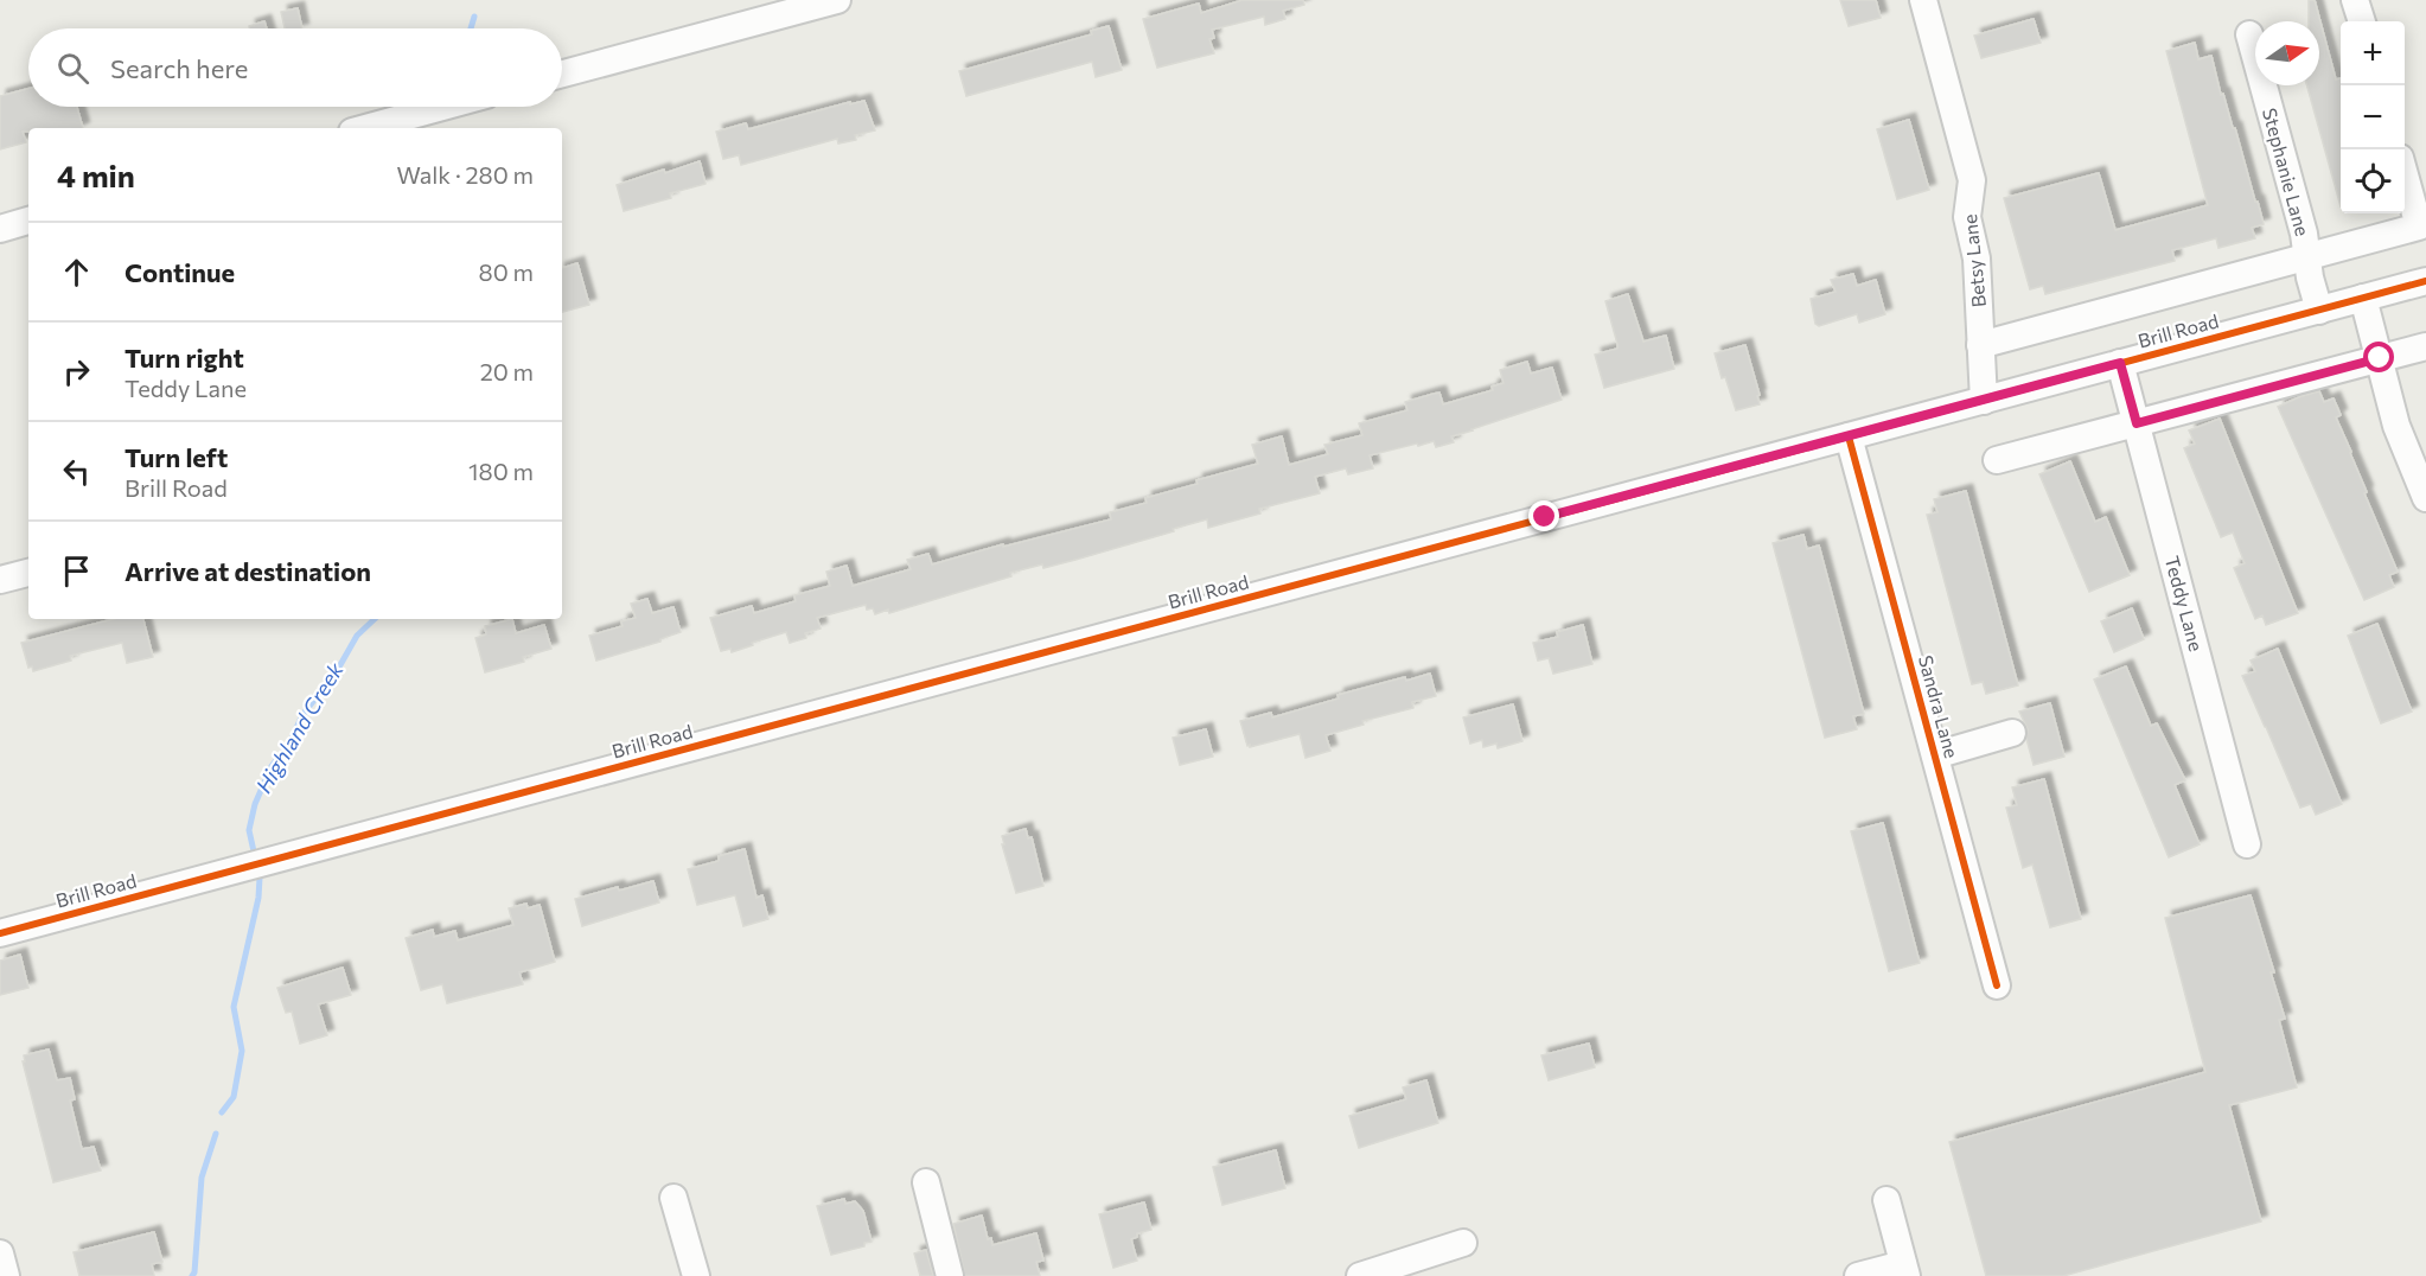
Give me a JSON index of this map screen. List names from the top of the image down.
{
  "streets": {
    "street": [
      "Stephanie Lane",
      "Betsy Lane",
      "Brill Road",
      "Teddy Lane",
      "Sandra Lane"
    ]
  },
  "crossings": [
    ["Stephanie Lane", "Brill Road"],
    ["Betsy Lane", "Brill Road"],
    ["Brill Road", "Teddy Lane"],
    ["Brill Road", "Sandra Lane"]
  ],
  "water": ["Highland Creek"],
  "north": "right",
  "page": {
    "map_buttons": ["+", "−"],
    "search": "Search here",
    "heading": ["4 min", "Walk · 280 m"],
    "list": [
      ["Continue", "80 m"],
      ["Turn right", "Teddy Lane", "20 m"],
      ["Turn left", "Brill Road", "180 m"],
      "Arrive at destination"
    ]
  }
}
